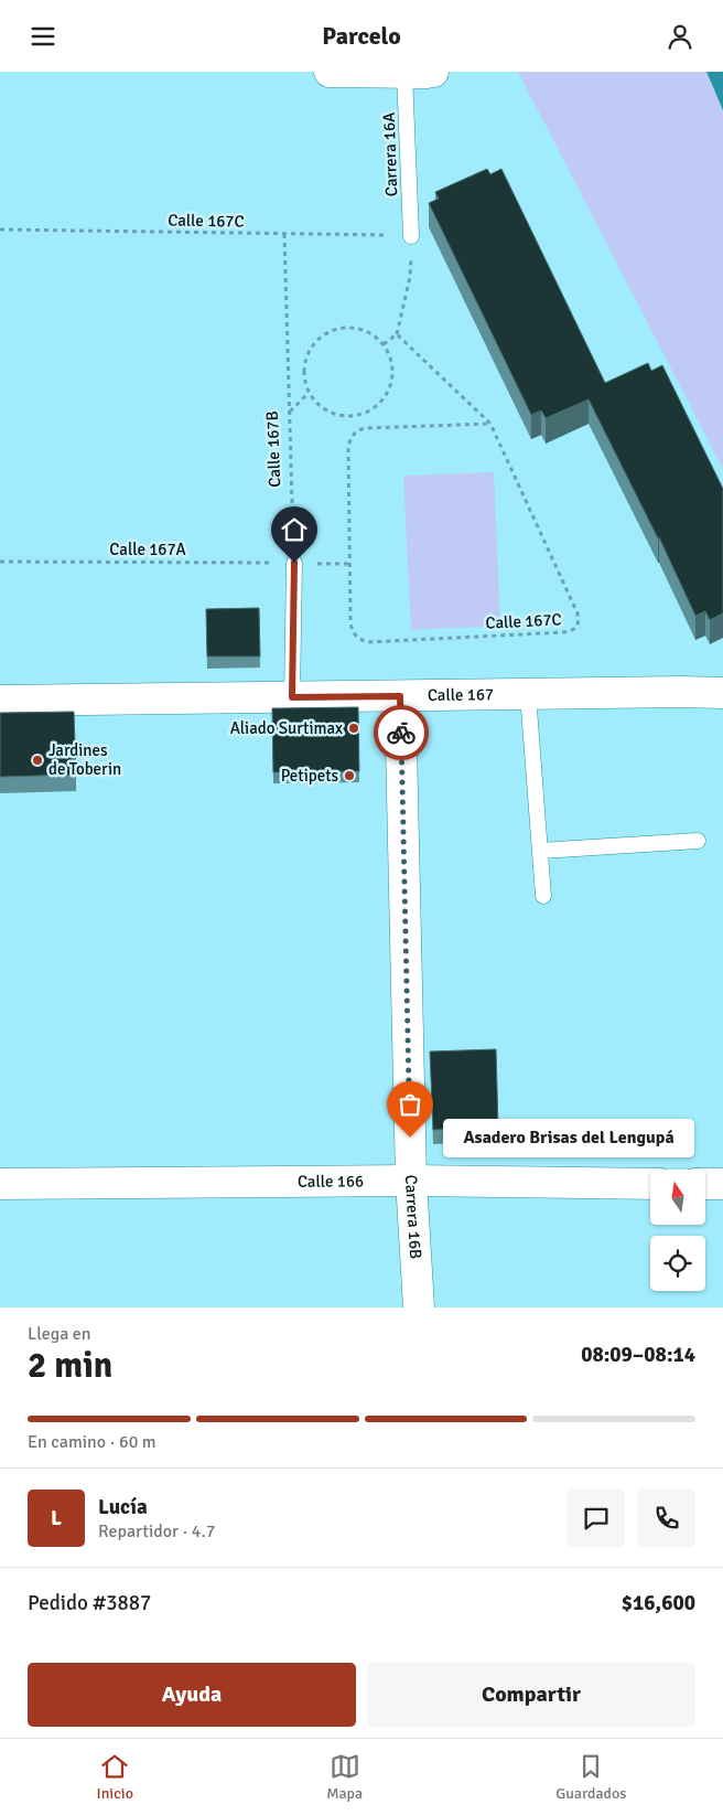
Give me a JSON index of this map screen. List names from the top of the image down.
{
  "streets": {
    "street": ["Calle 167", "Calle 166", "Carrera 16B"],
    "lane": ["Carrera 16A"],
    "path": ["Calle 167C", "Calle 167B", "Calle 167A"]
  },
  "crossings": [
    ["Carrera 16A", "Calle 167C"],
    ["Calle 167C", "Calle 167B"],
    ["Calle 167B", "Calle 167A"],
    ["Calle 167", "Carrera 16B"],
    ["Calle 166", "Carrera 16B"]
  ],
  "places": [
    "Aliado Surtimax",
    "Jardines de Toberin",
    "Petipets",
    "Asadero Brisas del Lengupá"
  ],
  "north": "top",
  "page": {
    "header": "Parcelo",
    "bubble": "Asadero Brisas del Lengupá",
    "heading": ["2 min", "Llega en", "08:09–08:14"],
    "panel": [
      "Lucía",
      "Repartidor · 4.7",
      "Pedido #3887",
      "$16,600"
    ],
    "bar": "En camino · 60 m",
    "round": "L",
    "buttons": ["Ayuda", "Compartir"],
    "tabs": ["Inicio", "Mapa", "Guardados"]
  }
}
